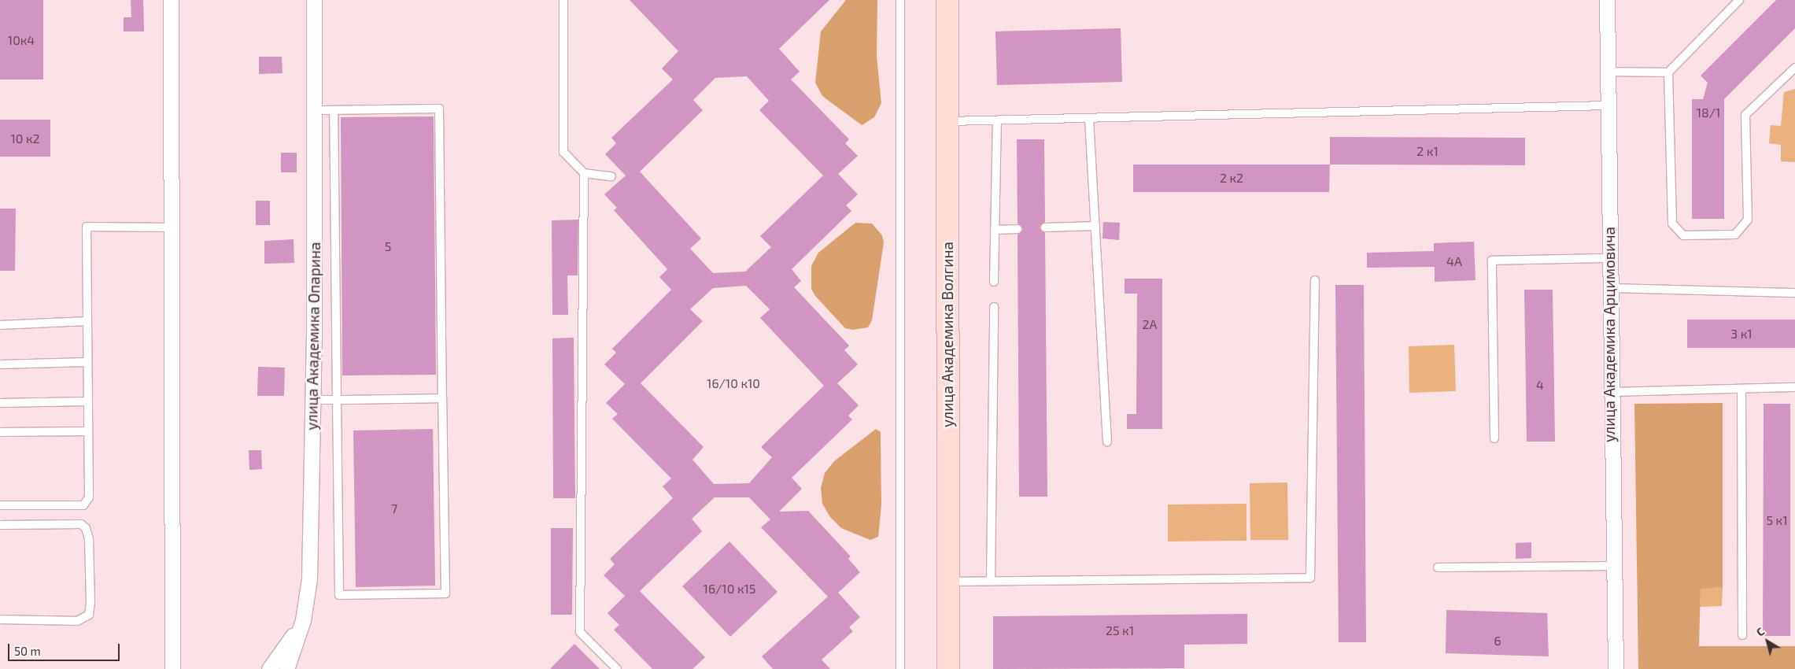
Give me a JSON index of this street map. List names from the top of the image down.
{
  "streets": {
    "street": ["улица Академика Волгина", "улица Академика Арцимовича", "улица Академика Опарина"]
  },
  "house_numbers": [
    "10к4",
    "18/1",
    "10 к2",
    "2 к1",
    "2 к2",
    "5",
    "4А",
    "2А",
    "3 к1",
    "16/10 к10",
    "4",
    "7",
    "5 к1",
    "16/10 к15",
    "25 к1",
    "6"
  ],
  "scale_bar": "50 m",
  "north": "top left"
}
